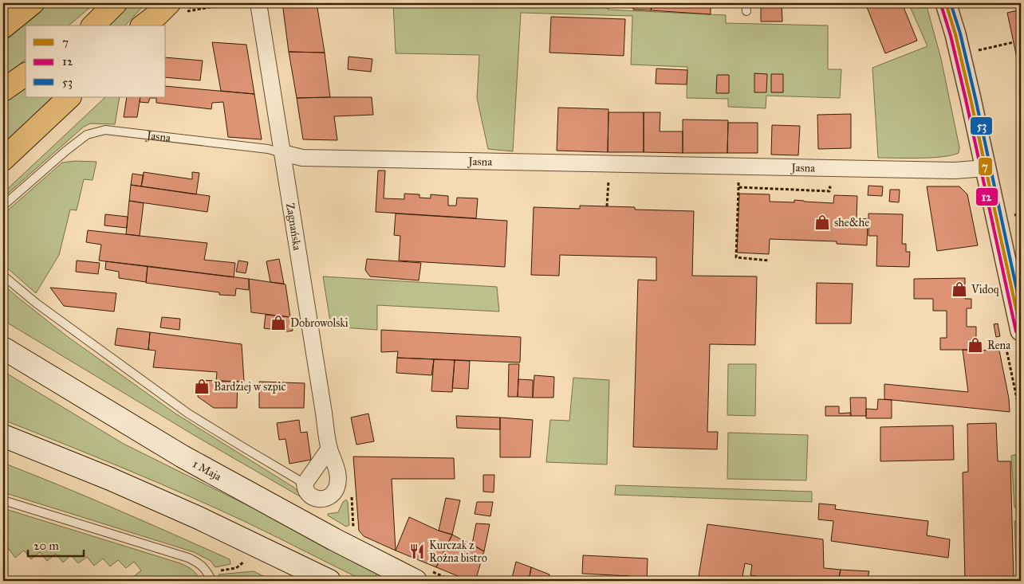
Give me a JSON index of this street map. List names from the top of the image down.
{
  "streets": {
    "main road": ["1 Maja"],
    "street": ["Jasna", "Zagnańska"]
  },
  "crossings": [
    ["Jasna", "Zagnańska"]
  ],
  "places": {
    "shop": [
      "she&he",
      "Vidoq",
      "Dobrowolski",
      "Rena",
      "Bardziej w szpic"
    ],
    "restaurant": ["Kurczak z Rożna bistro"]
  },
  "lines": ["transit line 7", "transit line 53", "transit line 12"],
  "legend": ["7", "12", "53"],
  "scale_bar": "20 m"
}
